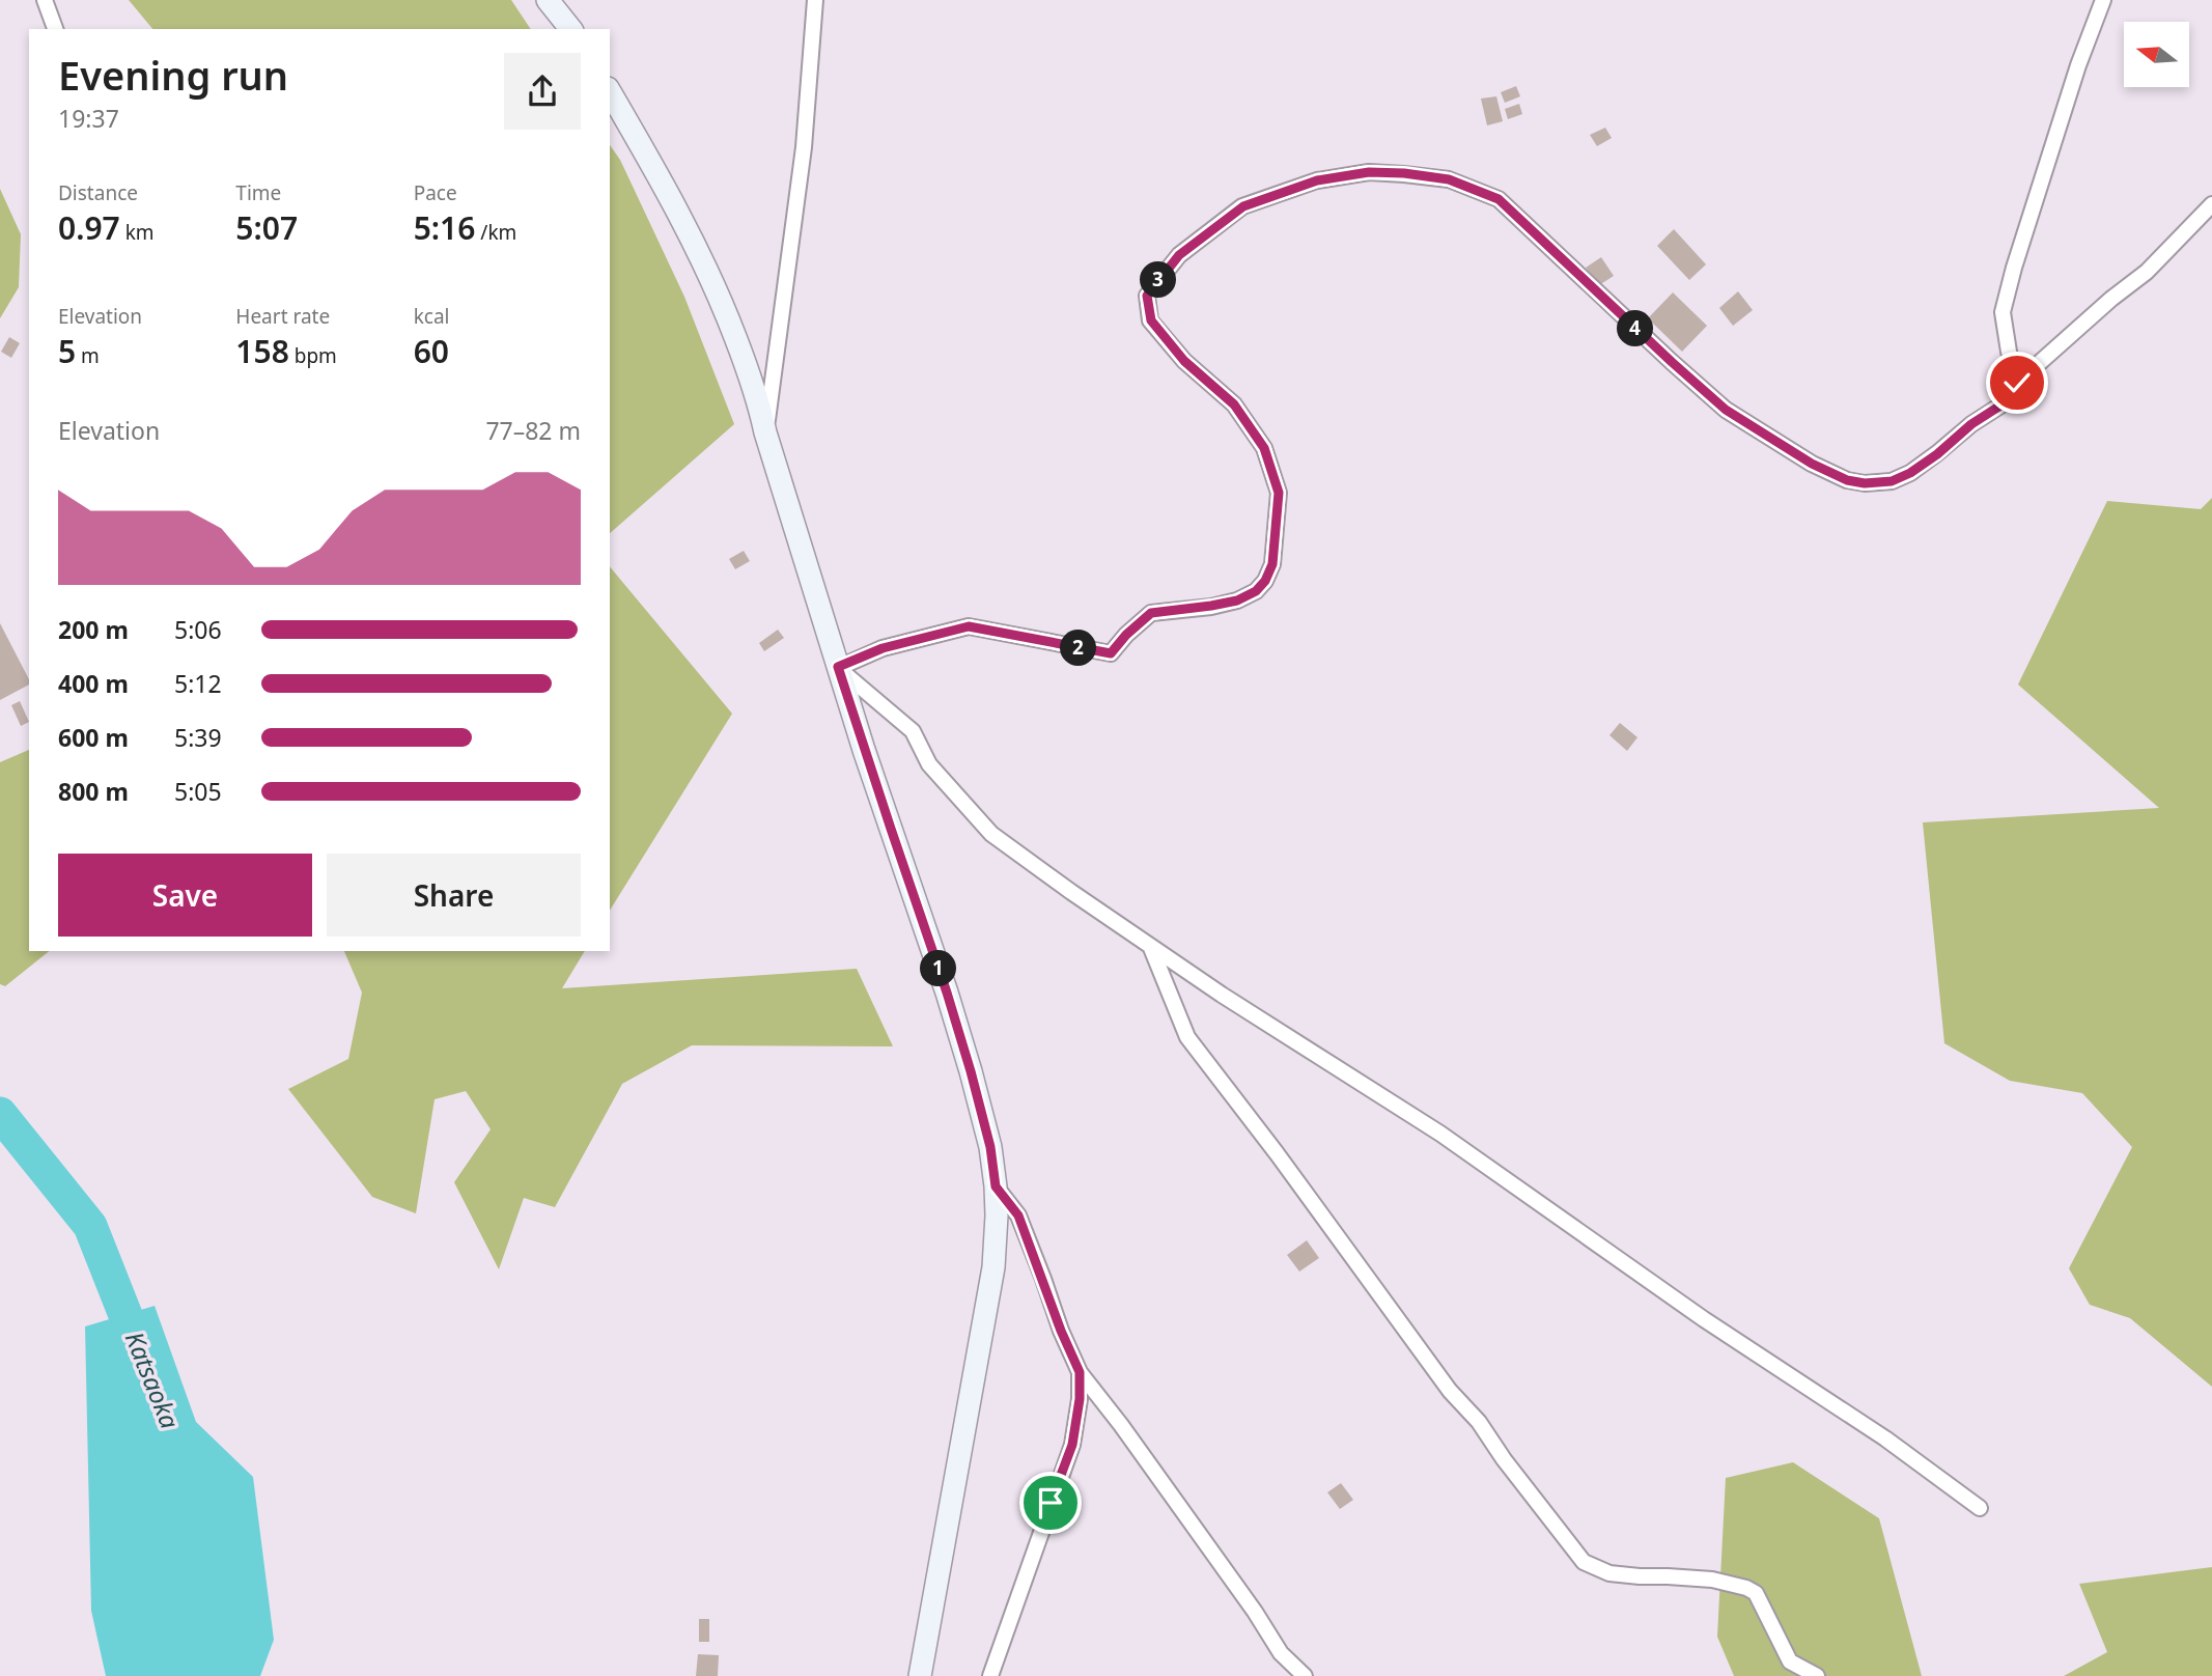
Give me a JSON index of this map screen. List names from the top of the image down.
{
  "water": ["Katsaoka"],
  "north": "left",
  "page": {
    "heading": ["Evening run", "19:37"],
    "stats": [
      ["Distance", "0.97 km"],
      ["Time", "5:07"],
      ["Pace", "5:16 /km"],
      ["Elevation", "5 m"],
      ["Heart rate", "158 bpm"],
      ["kcal", "60"]
    ],
    "pins": [
      "3",
      "4",
      "2",
      "1"
    ],
    "chart": ["Elevation", "77–82 m"],
    "list": [
      {
        "name": "200 m",
        "note": "5:06"
      },
      {
        "name": "400 m",
        "note": "5:12"
      },
      {
        "name": "600 m",
        "note": "5:39"
      },
      {
        "name": "800 m",
        "note": "5:05"
      }
    ],
    "buttons": ["Save", "Share"]
  }
}
